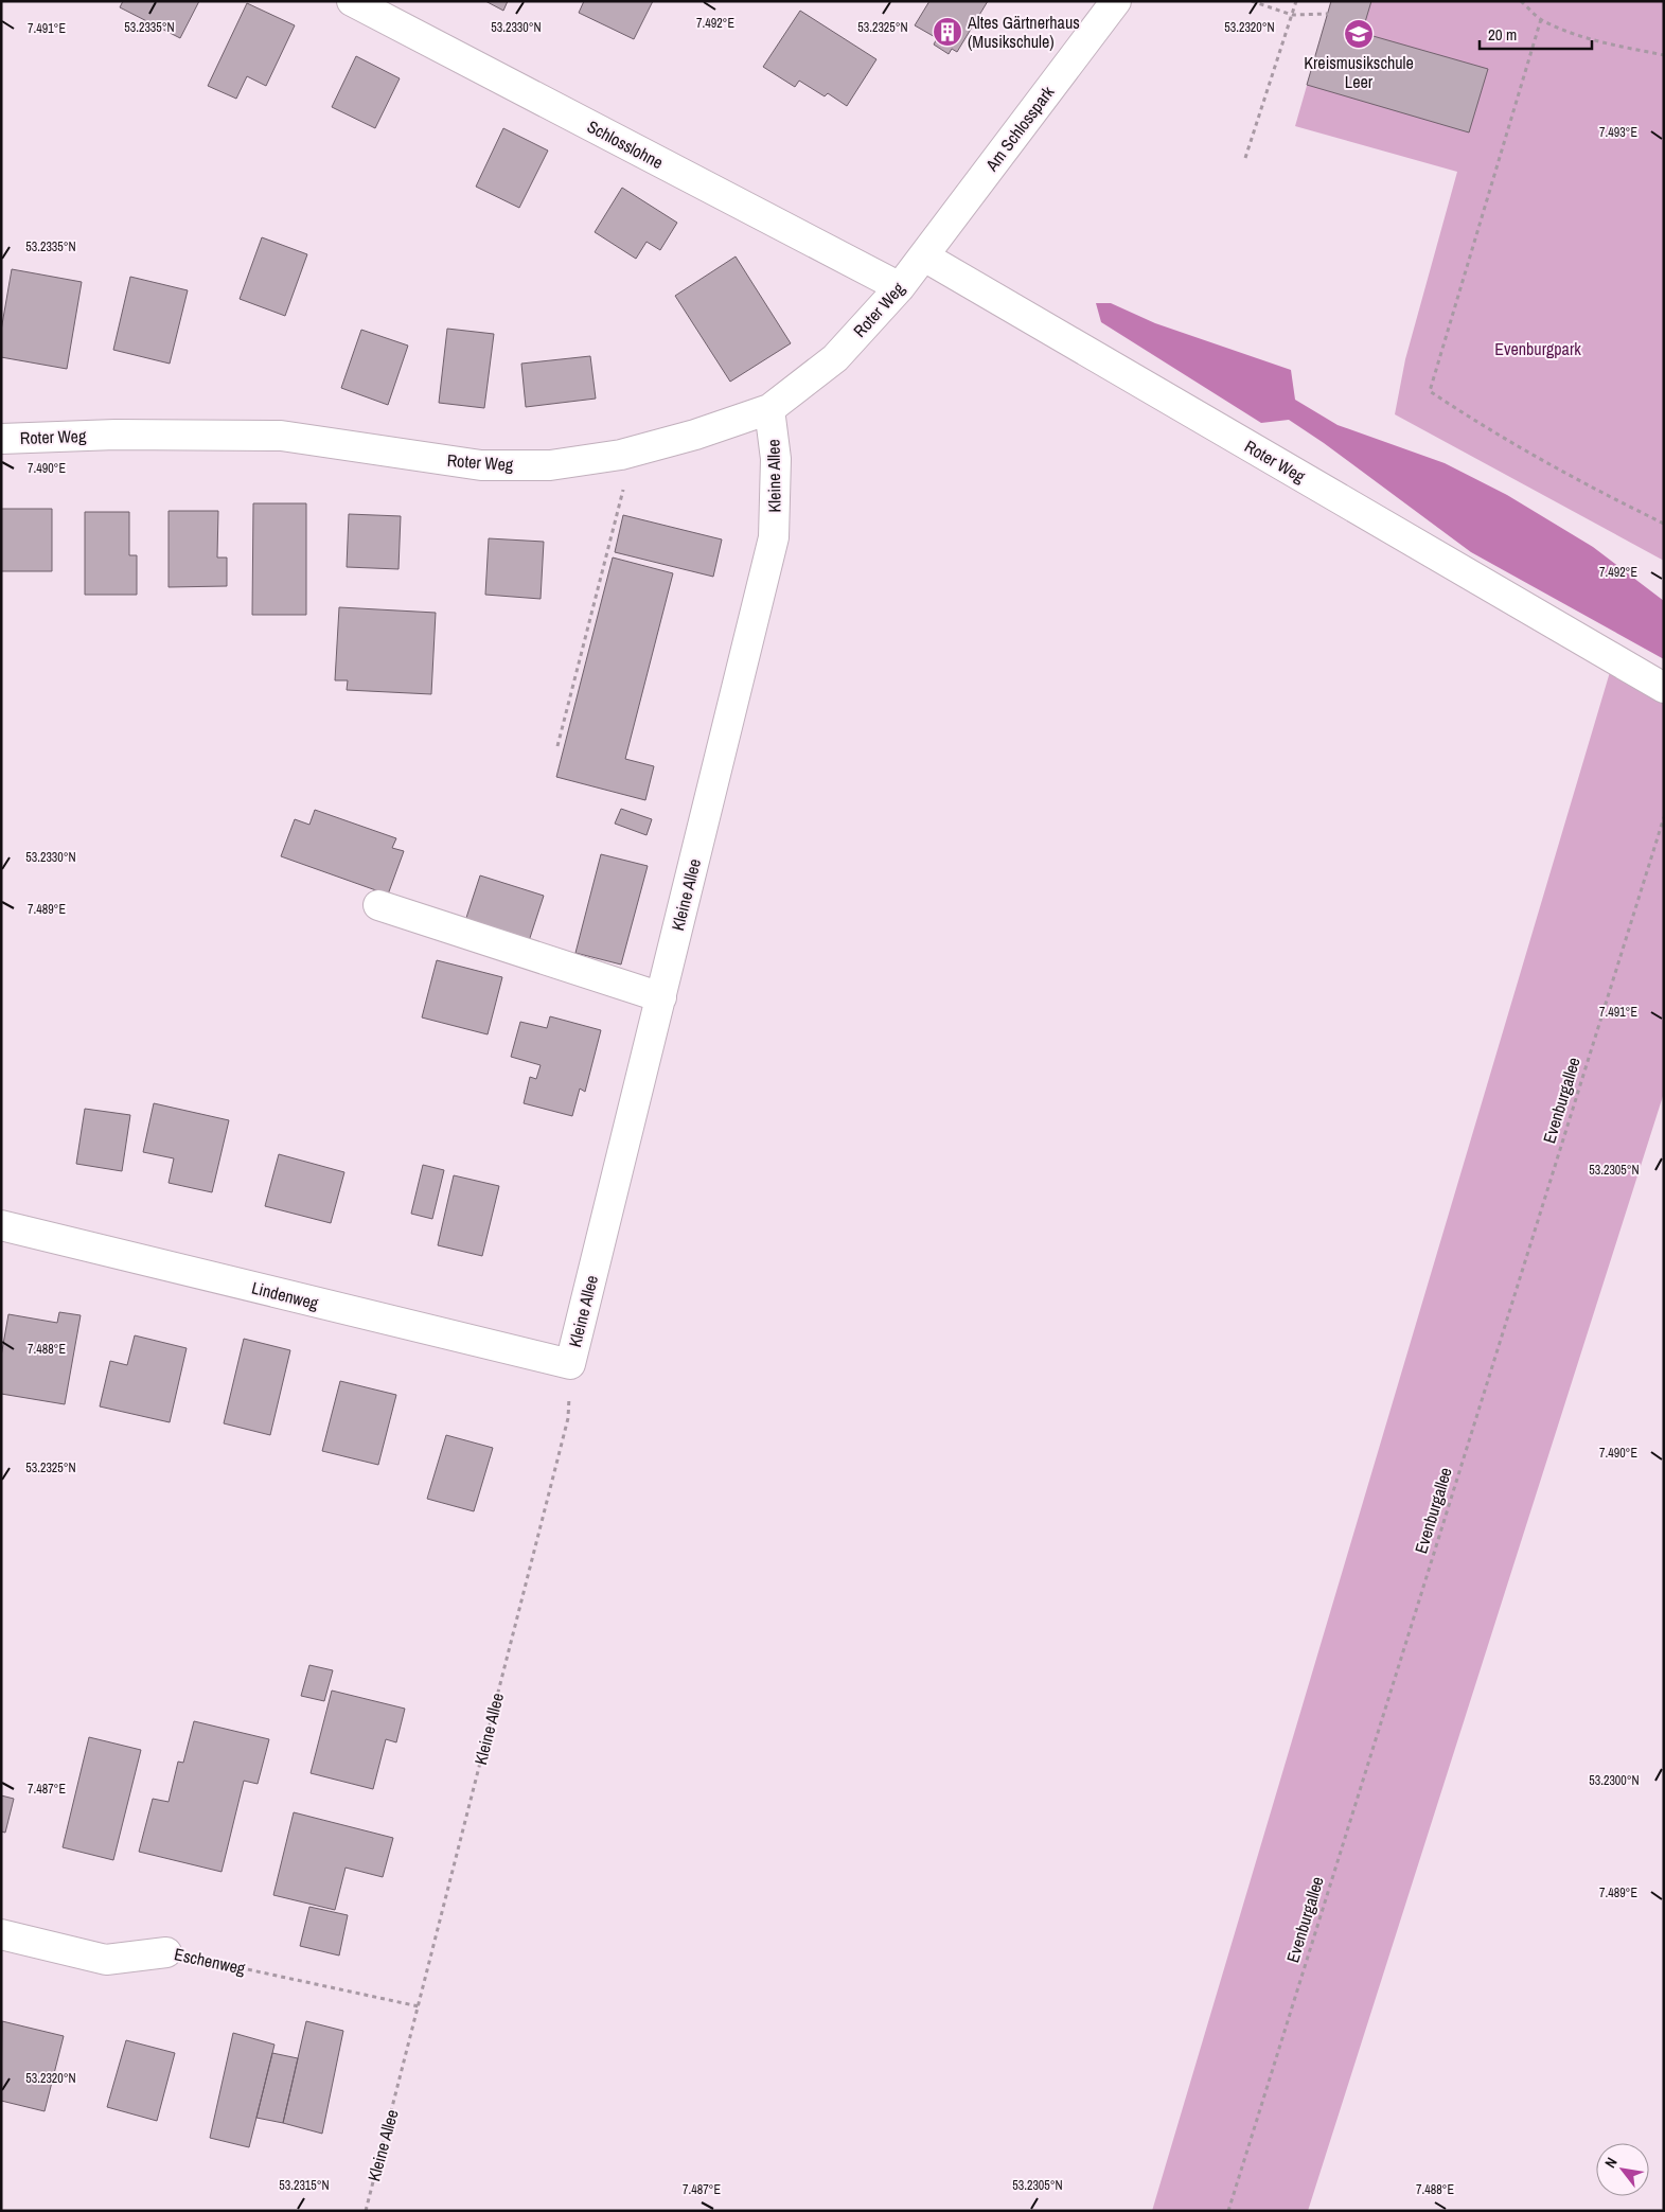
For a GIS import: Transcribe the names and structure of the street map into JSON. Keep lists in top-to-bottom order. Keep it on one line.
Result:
{"streets":{"street":["Am Schlosspark","Schlosslohne","Roter Weg","Kleine Allee","Lindenweg","Eschenweg"],"path":["Evenburgallee"]},"crossings":[["Am Schlosspark","Roter Weg"],["Schlosslohne","Roter Weg"],["Roter Weg","Kleine Allee"],["Kleine Allee","Lindenweg"],["Kleine Allee","Eschenweg"]],"parks":["Evenburgpark"],"places":{"building":["Altes Gärtnerhaus (Musikschule)"],"school or university":["Kreismusikschule Leer"]},"scale_bar":"20 m","north":"top left","coordinates":["7.492°E","53.2335°N","53.2330°N","53.2325°N","53.2320°N","7.491°E","7.493°E","7.490°E","7.489°E","53.2305°N","7.488°E","53.2300°N","7.487°E","53.2315°N"]}
